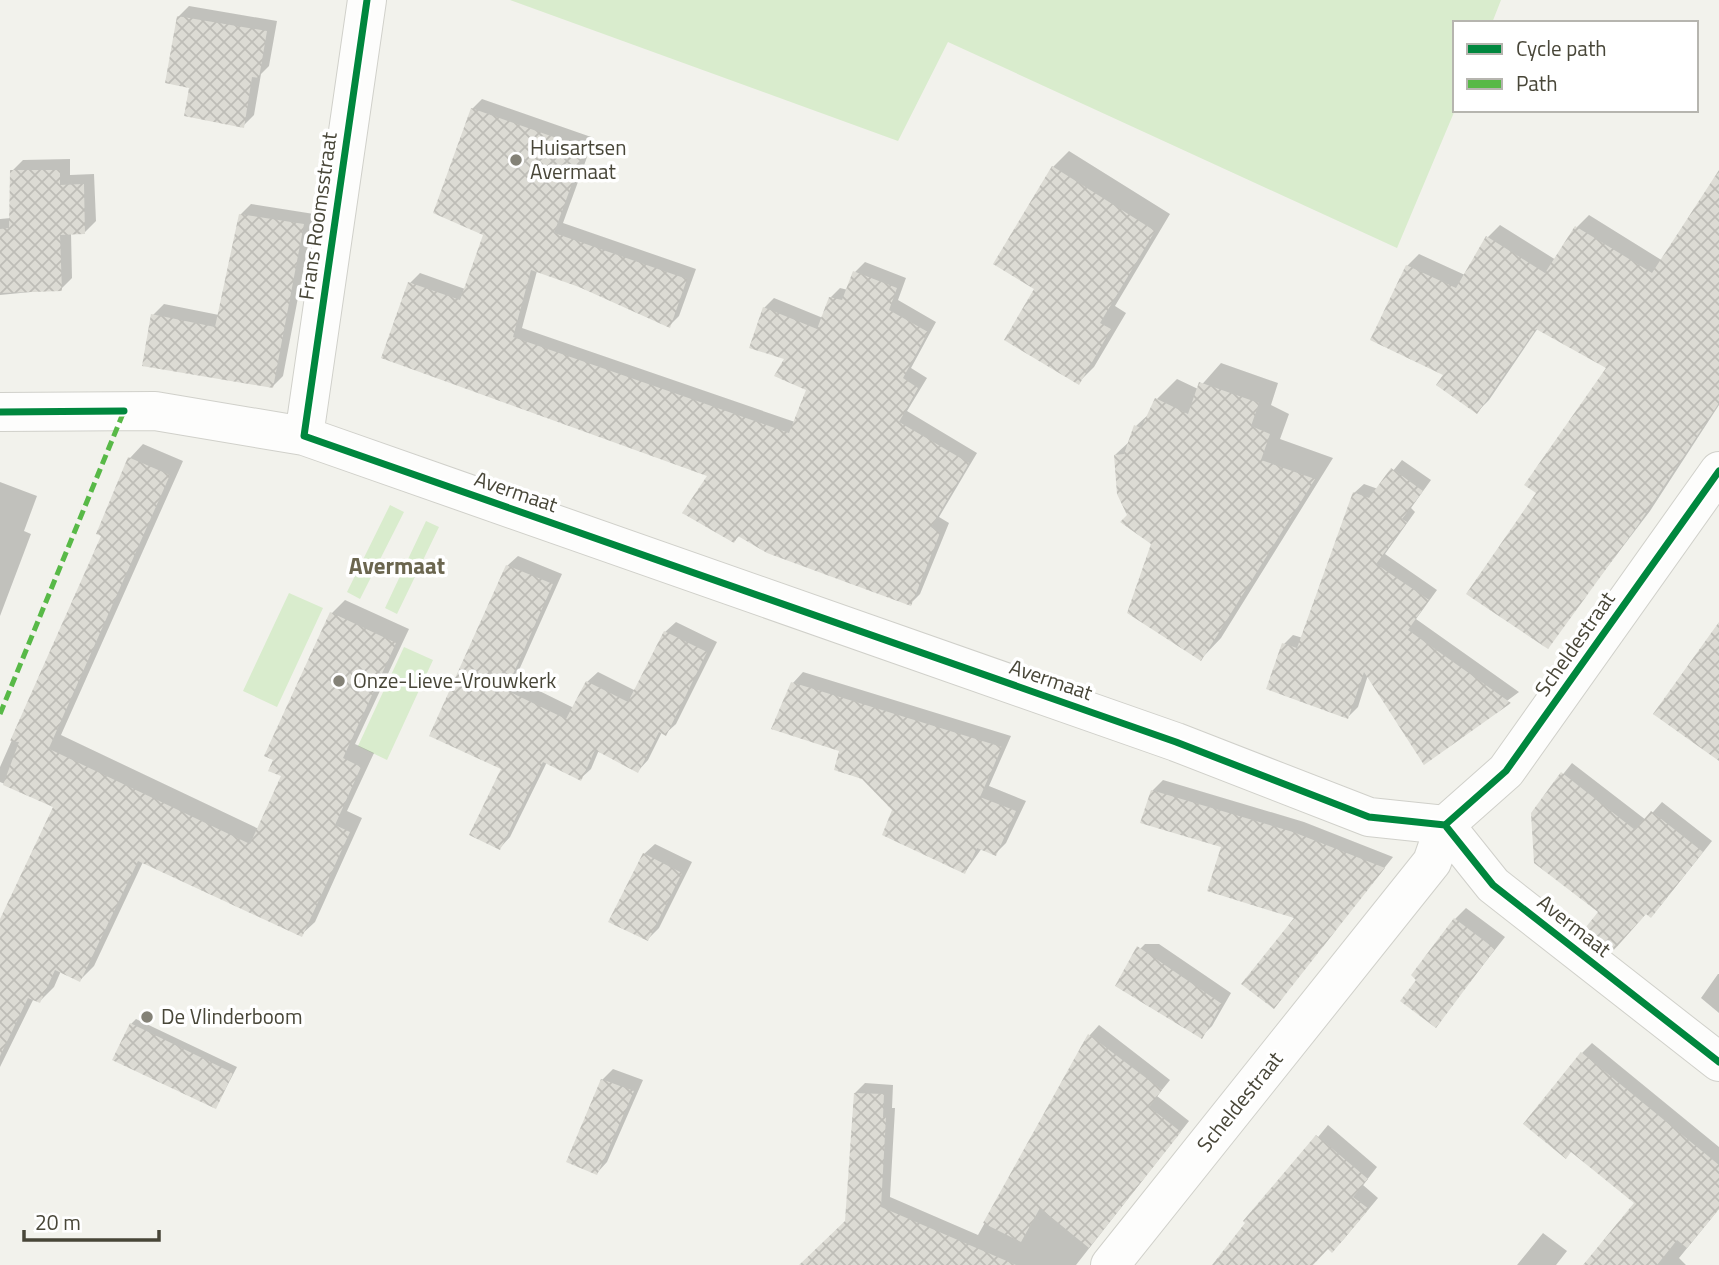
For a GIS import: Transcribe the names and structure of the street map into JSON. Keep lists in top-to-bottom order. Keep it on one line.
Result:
{"streets":{"street":["Frans Roomsstraat","Avermaat","Scheldestraat"]},"crossings":[["Frans Roomsstraat","Avermaat"],["Avermaat","Scheldestraat"]],"districts":["Avermaat"],"places":["Huisartsen Avermaat","Onze-Lieve-Vrouwkerk","De Vlinderboom"],"legend":["Cycle path","Path"],"scale_bar":"20 m"}
